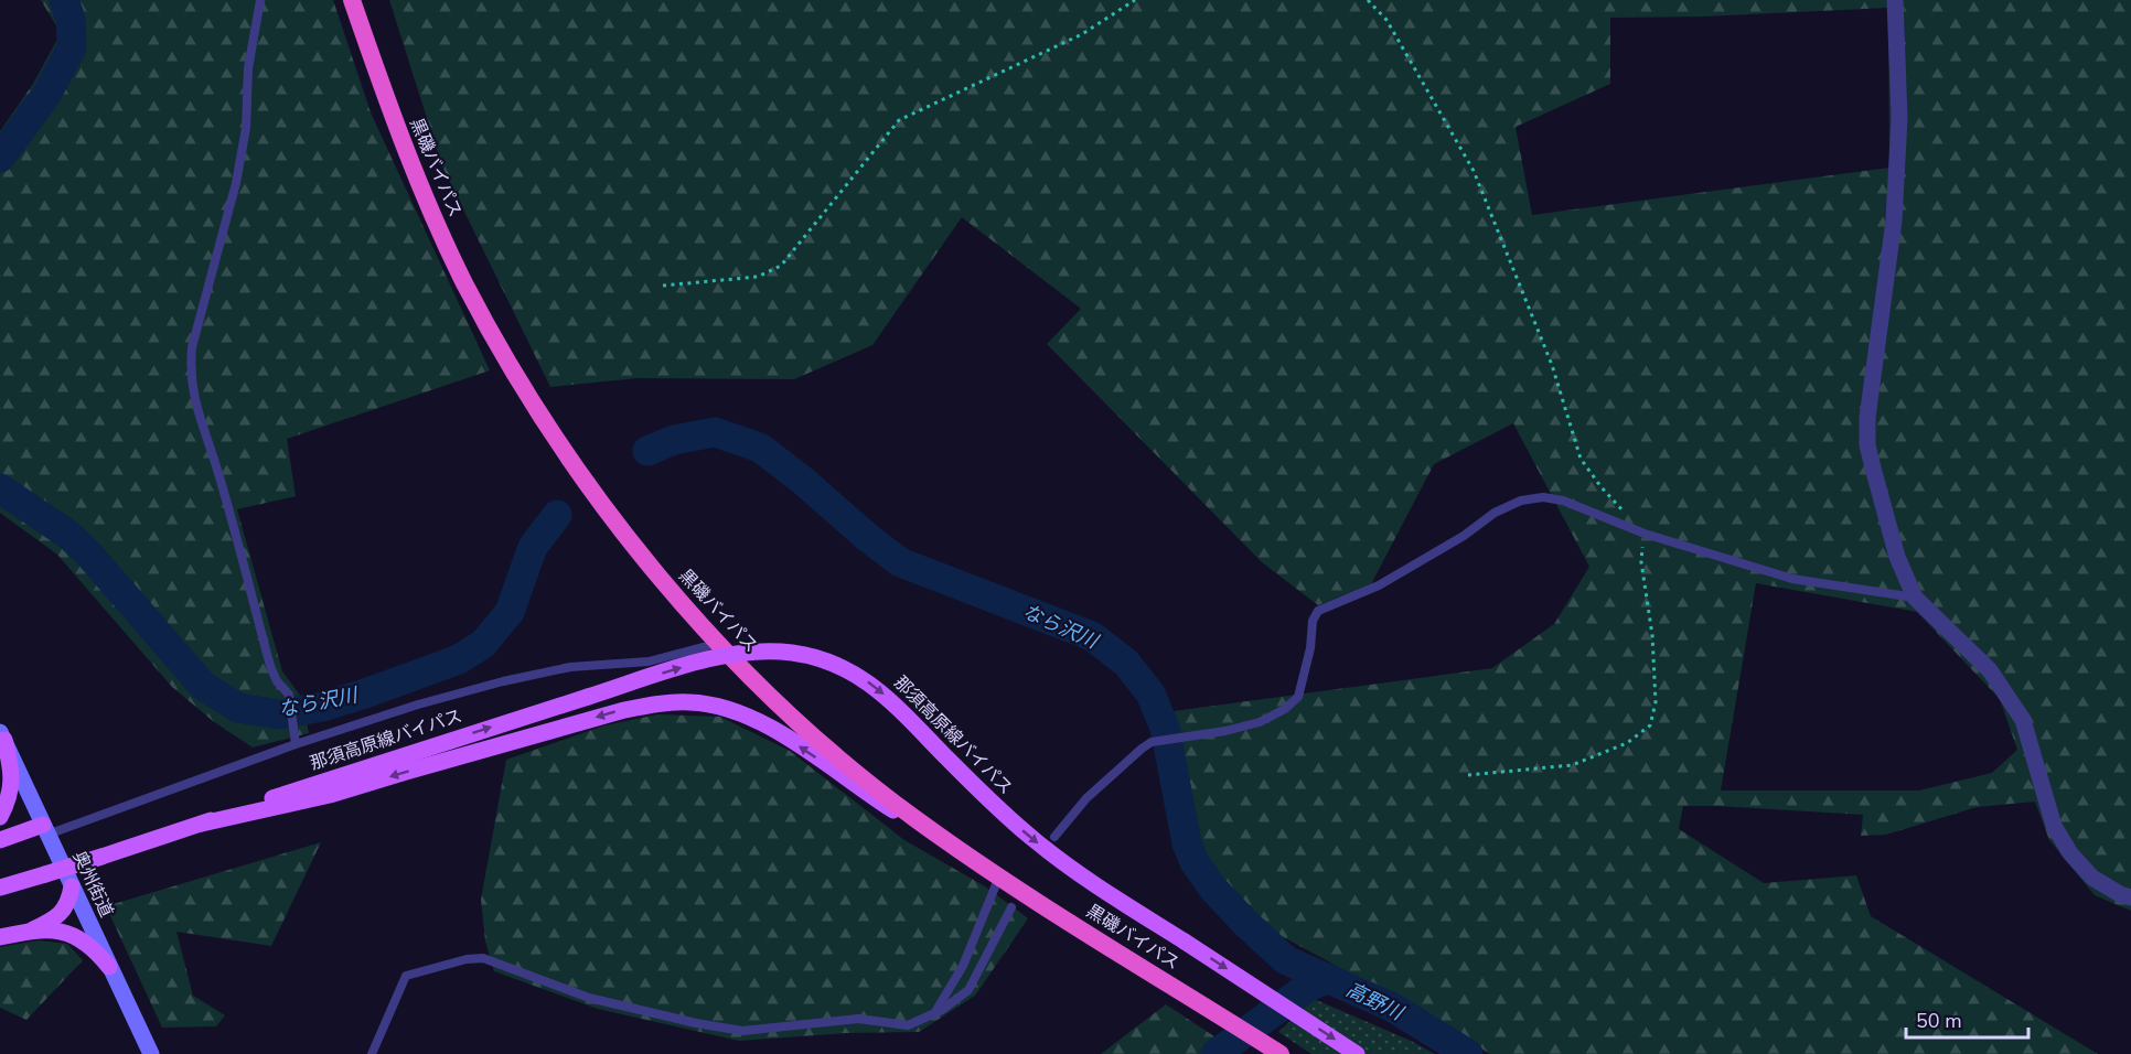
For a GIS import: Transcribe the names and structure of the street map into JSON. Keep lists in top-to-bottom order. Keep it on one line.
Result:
{"streets":{"highway":["黒磯バイパス"],"main road":["那須高原線バイパス","奥州街道"]},"crossings":[["黒磯バイパス","那須高原線バイパス"]],"water":["なら沢川","高野川"],"scale_bar":"50 m"}
